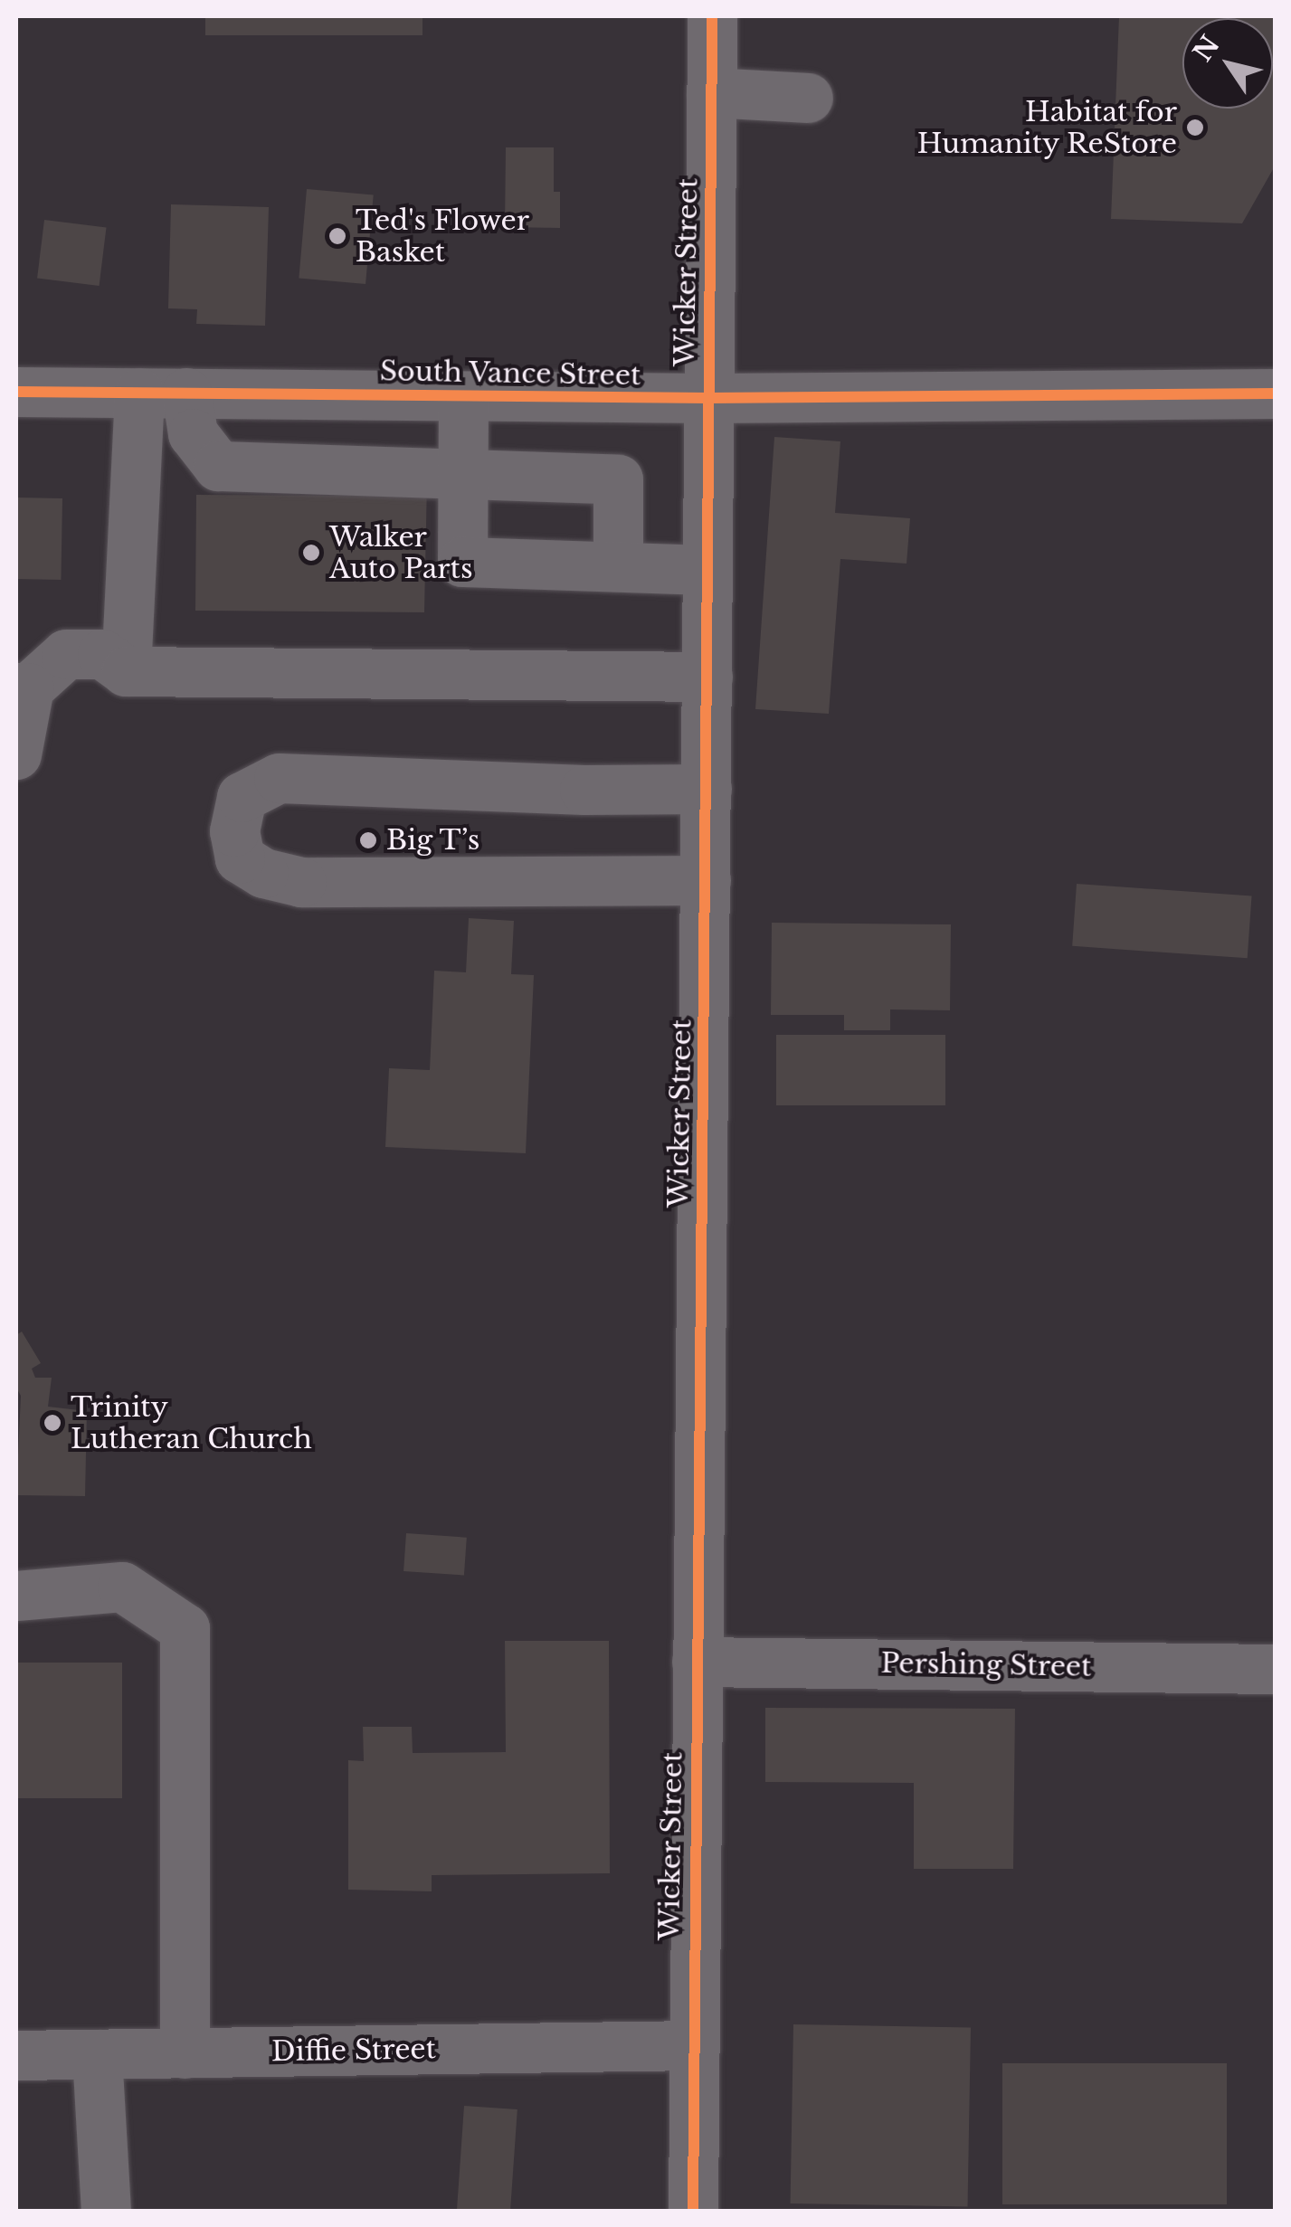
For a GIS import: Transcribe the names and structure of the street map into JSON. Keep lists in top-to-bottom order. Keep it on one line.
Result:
{"streets":{"street":["Wicker Street","South Vance Street","Pershing Street","Diffie Street"]},"crossings":[["Wicker Street","South Vance Street"],["Wicker Street","Pershing Street"],["Wicker Street","Diffie Street"]],"places":["Habitat for Humanity ReStore","Ted's Flower Basket","Walker Auto Parts","Big T’s","Trinity Lutheran Church"],"north":"top left"}
